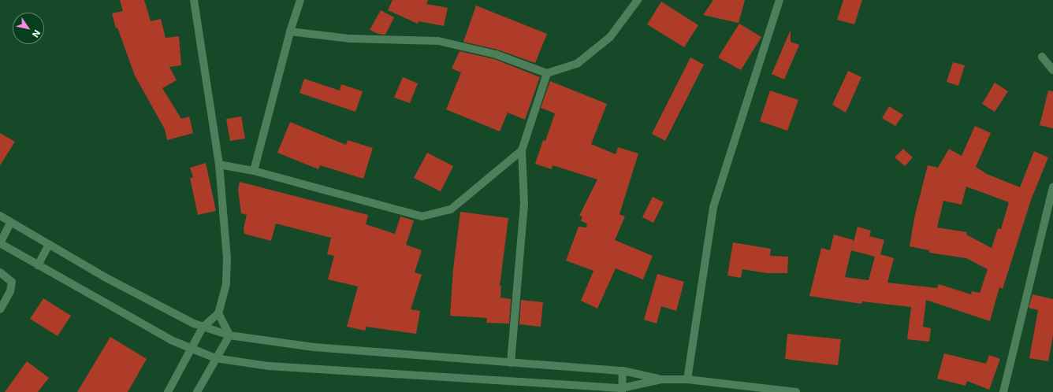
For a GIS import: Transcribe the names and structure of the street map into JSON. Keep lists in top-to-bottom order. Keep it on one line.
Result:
{"north":"bottom right"}
